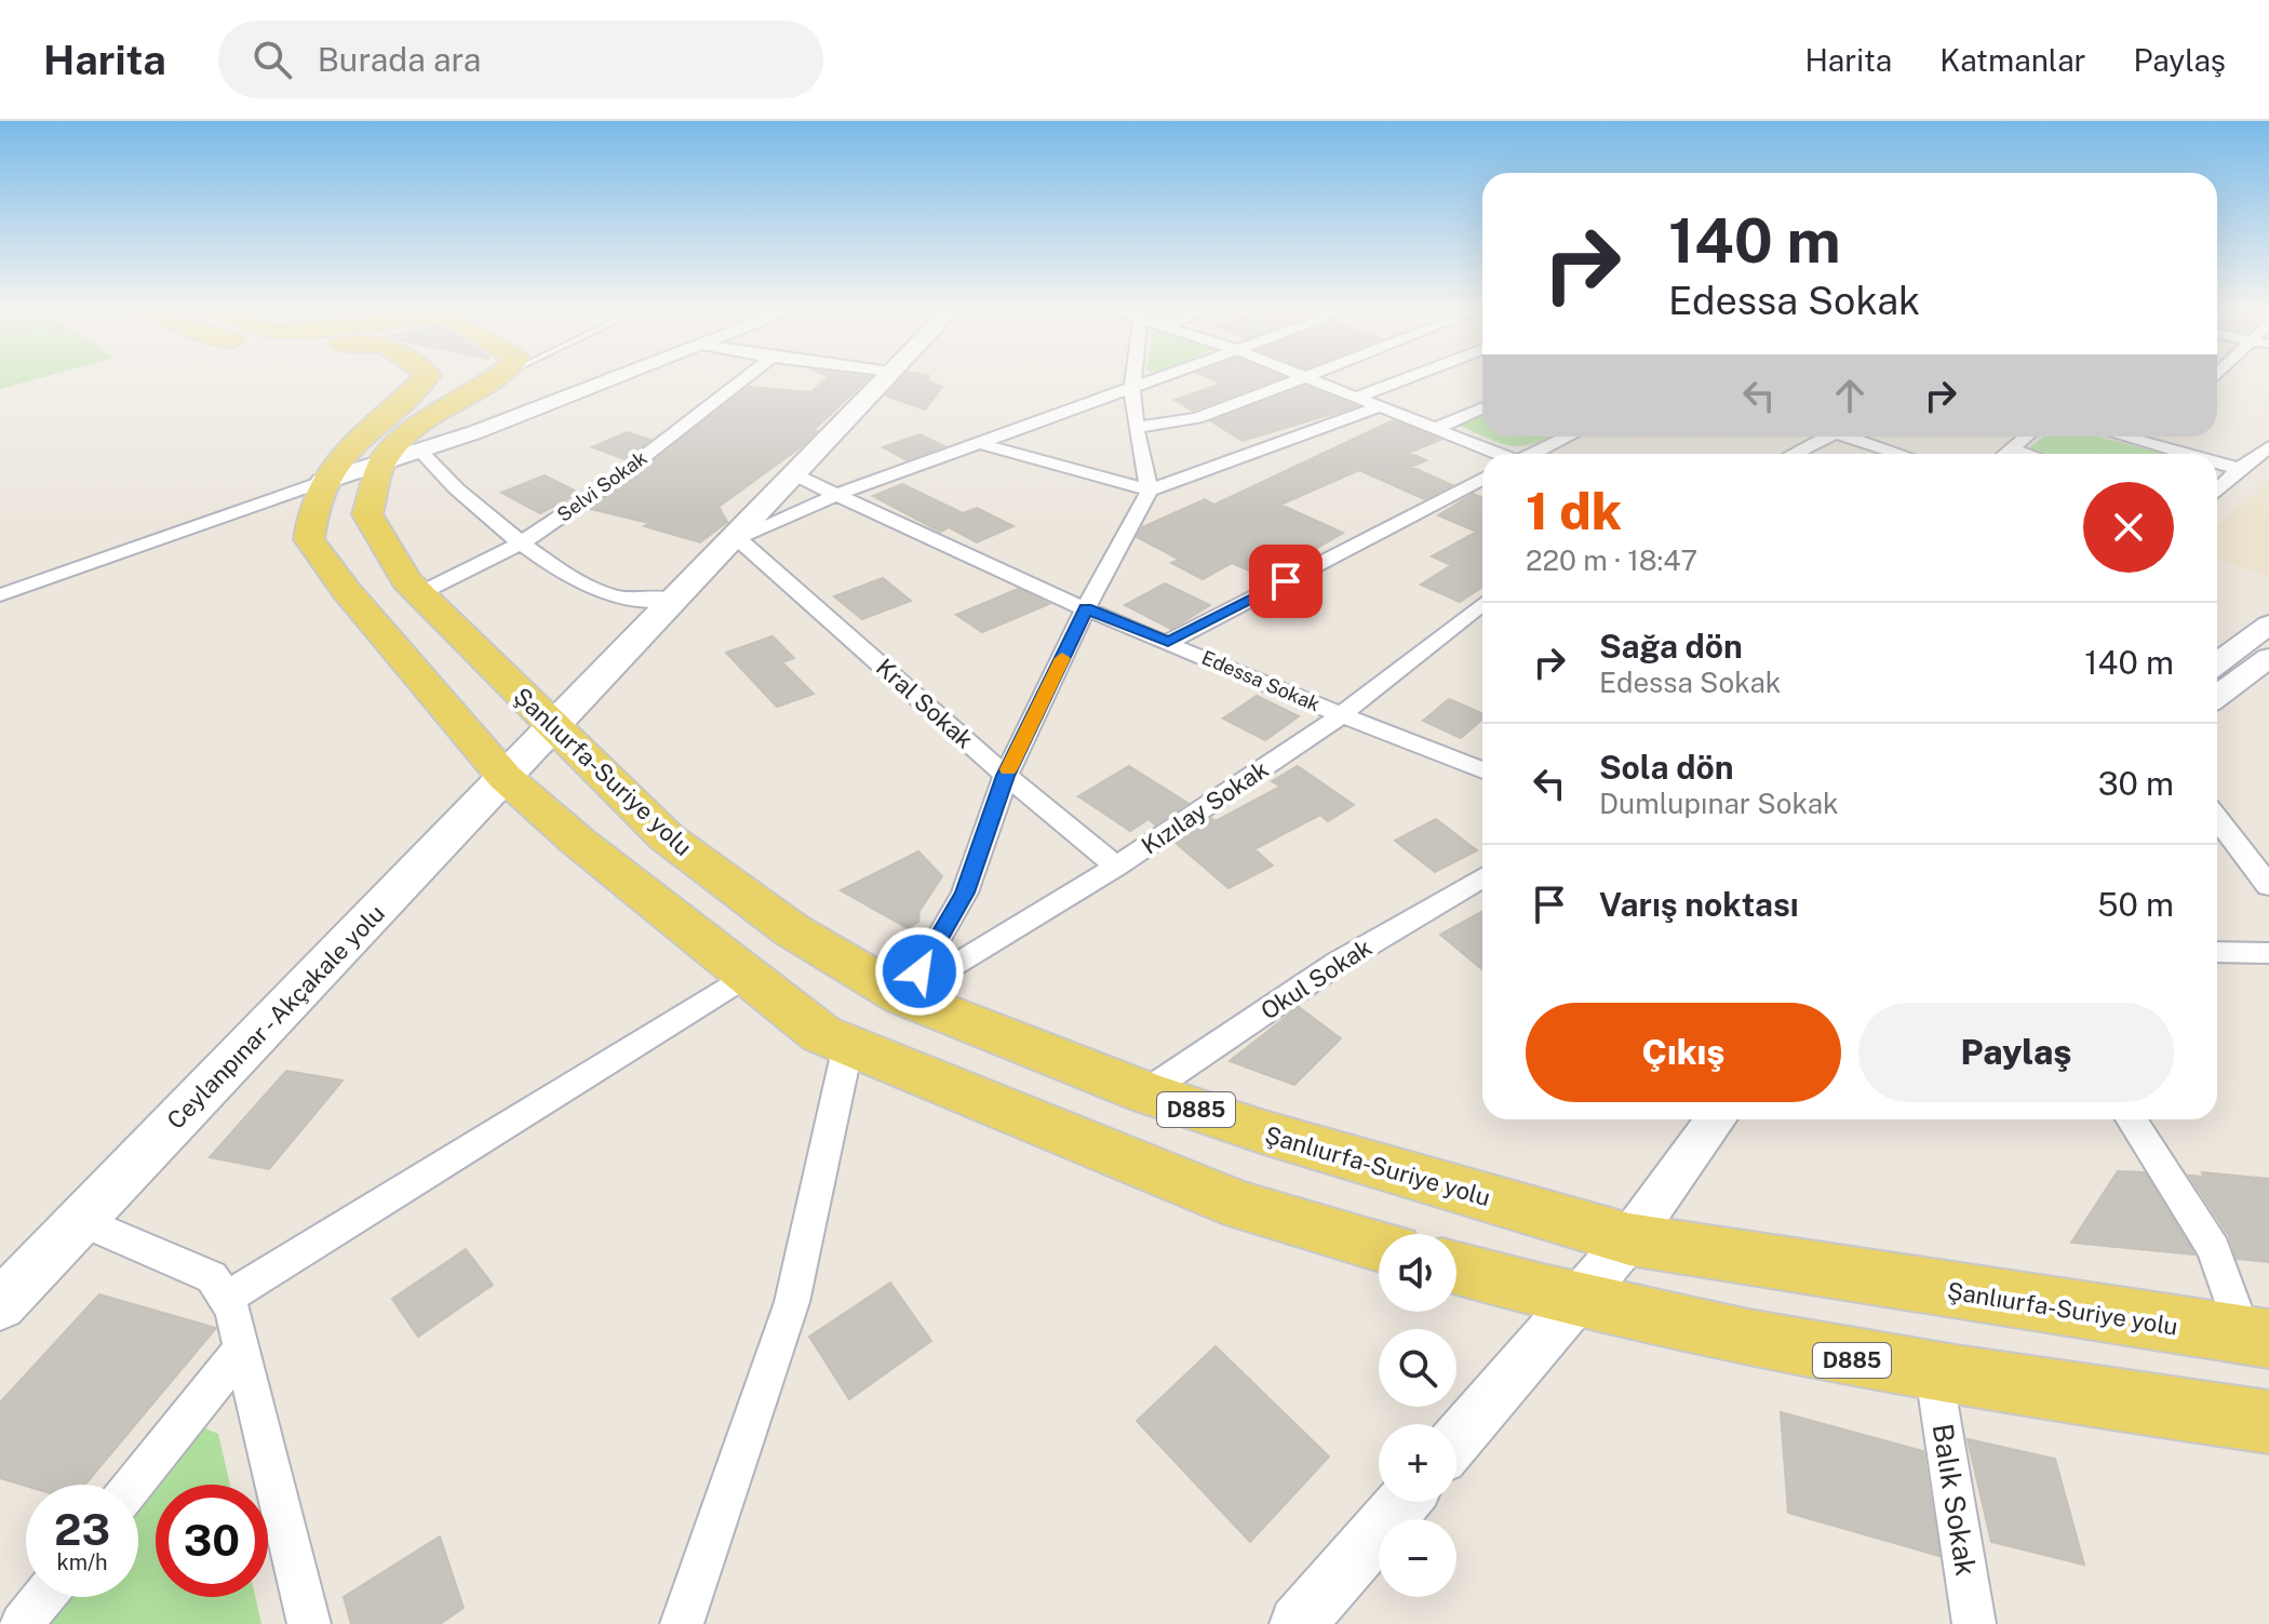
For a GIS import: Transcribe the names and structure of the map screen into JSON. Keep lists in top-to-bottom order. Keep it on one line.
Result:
{"streets":{"main road":["Şanlıurfa-Suriye yolu","Ceylanpınar - Akçakale yolu","D885"],"street":["Selvi Sokak","Edessa Sokak","Kral Sokak","Kızılay Sokak","Okul Sokak","Balık Sokak"]},"crossings":[["Selvi Sokak","Şanlıurfa-Suriye yolu"],["Edessa Sokak","Kızılay Sokak"],["Edessa Sokak","Ceylanpınar - Akçakale yolu"],["Kral Sokak","Kızılay Sokak"],["Kral Sokak","Ceylanpınar - Akçakale yolu"],["Şanlıurfa-Suriye yolu","Kızılay Sokak"],["Şanlıurfa-Suriye yolu","Okul Sokak"],["Şanlıurfa-Suriye yolu","Ceylanpınar - Akçakale yolu"],["D885","Balık Sokak"]],"page":{"header":"Harita","search":"Burada ara","nav":["Harita","Katmanlar","Paylaş"],"turn":["140 m","Edessa Sokak"],"heading":["1 dk","220 m · 18:47"],"list":[{"name":"Sağa dön","note":"Edessa Sokak","value":"140 m"},{"name":"Sola dön","note":"Dumlupınar Sokak","value":"30 m"},{"name":"Varış noktası","value":"50 m"}],"buttons":["Çıkış","Paylaş"],"map_buttons":["+","−"],"speed":"23 km/h","limit":"30"}}
